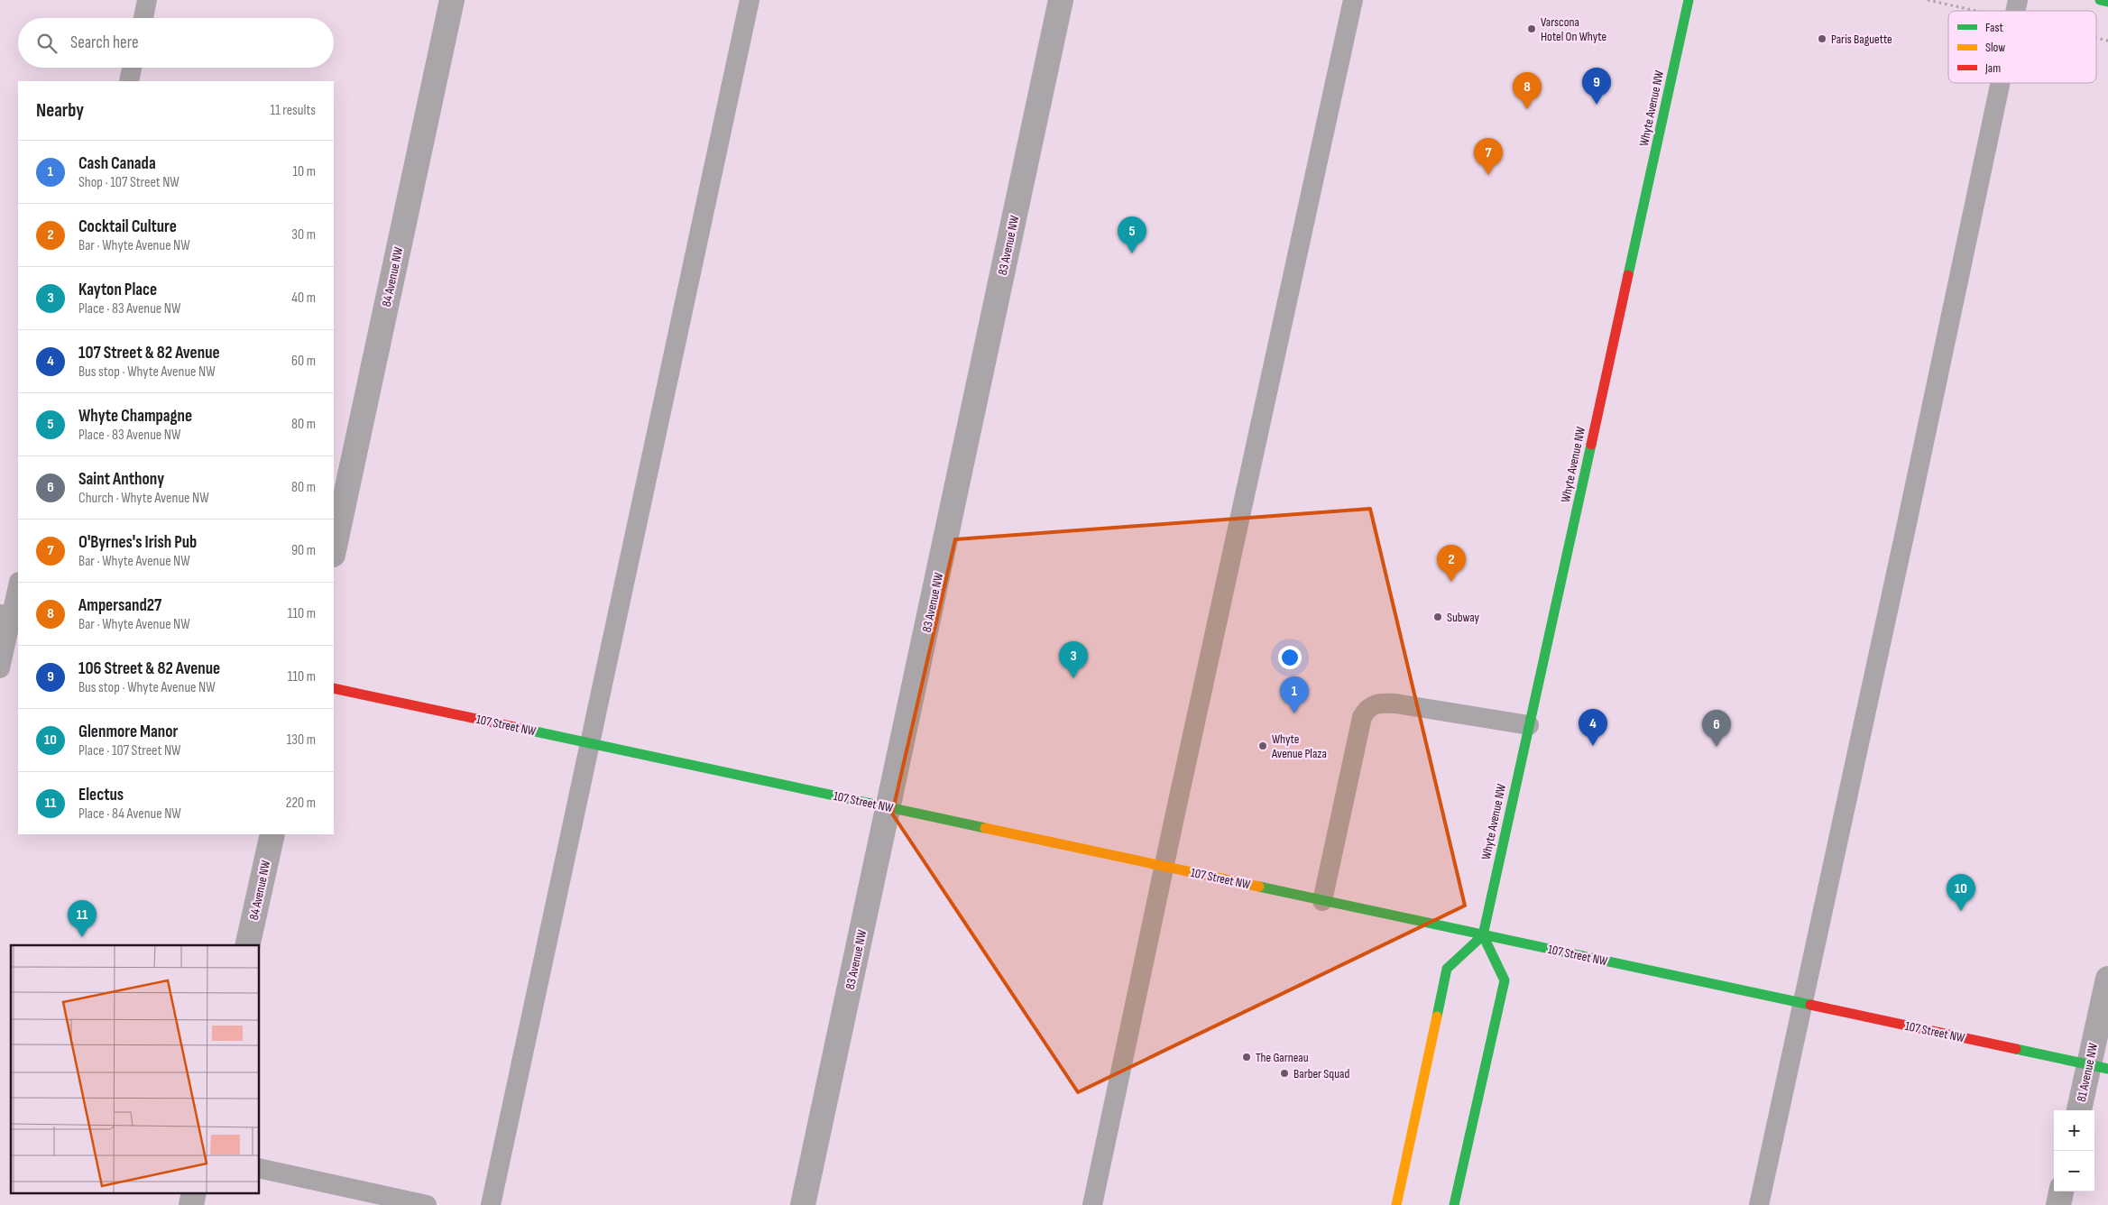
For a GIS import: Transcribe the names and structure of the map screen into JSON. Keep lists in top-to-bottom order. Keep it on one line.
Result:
{"streets":{"street":["Whyte Avenue NW","83 Avenue NW","84 Avenue NW","107 Street NW","81 Avenue NW"]},"crossings":[["Whyte Avenue NW","107 Street NW"],["83 Avenue NW","107 Street NW"],["107 Street NW","81 Avenue NW"]],"places":["Varscona Hotel On Whyte","Paris Baguette","Subway","Whyte Avenue Plaza","The Garneau","Barber Squad"],"legend":["Fast","Slow","Jam"],"page":{"search":"Search here","pins":["9","8","7","5","2","3","1","4","6","10","11"],"heading":["Nearby","11 results"],"list":[{"mark":"1","name":"Cash Canada","note":"Shop · 107 Street NW","value":"10 m"},{"mark":"2","name":"Cocktail Culture","note":"Bar · Whyte Avenue NW","value":"30 m"},{"mark":"3","name":"Kayton Place","note":"Place · 83 Avenue NW","value":"40 m"},{"mark":"4","name":"107 Street & 82 Avenue","note":"Bus stop · Whyte Avenue NW","value":"60 m"},{"mark":"5","name":"Whyte Champagne","note":"Place · 83 Avenue NW","value":"80 m"},{"mark":"6","name":"Saint Anthony","note":"Church · Whyte Avenue NW","value":"80 m"},{"mark":"7","name":"O'Byrnes's Irish Pub","note":"Bar · Whyte Avenue NW","value":"90 m"},{"mark":"8","name":"Ampersand27","note":"Bar · Whyte Avenue NW","value":"110 m"},{"mark":"9","name":"106 Street & 82 Avenue","note":"Bus stop · Whyte Avenue NW","value":"110 m"},{"mark":"10","name":"Glenmore Manor","note":"Place · 107 Street NW","value":"130 m"},{"mark":"11","name":"Electus","note":"Place · 84 Avenue NW","value":"220 m"}],"map_buttons":["+","−"]}}
